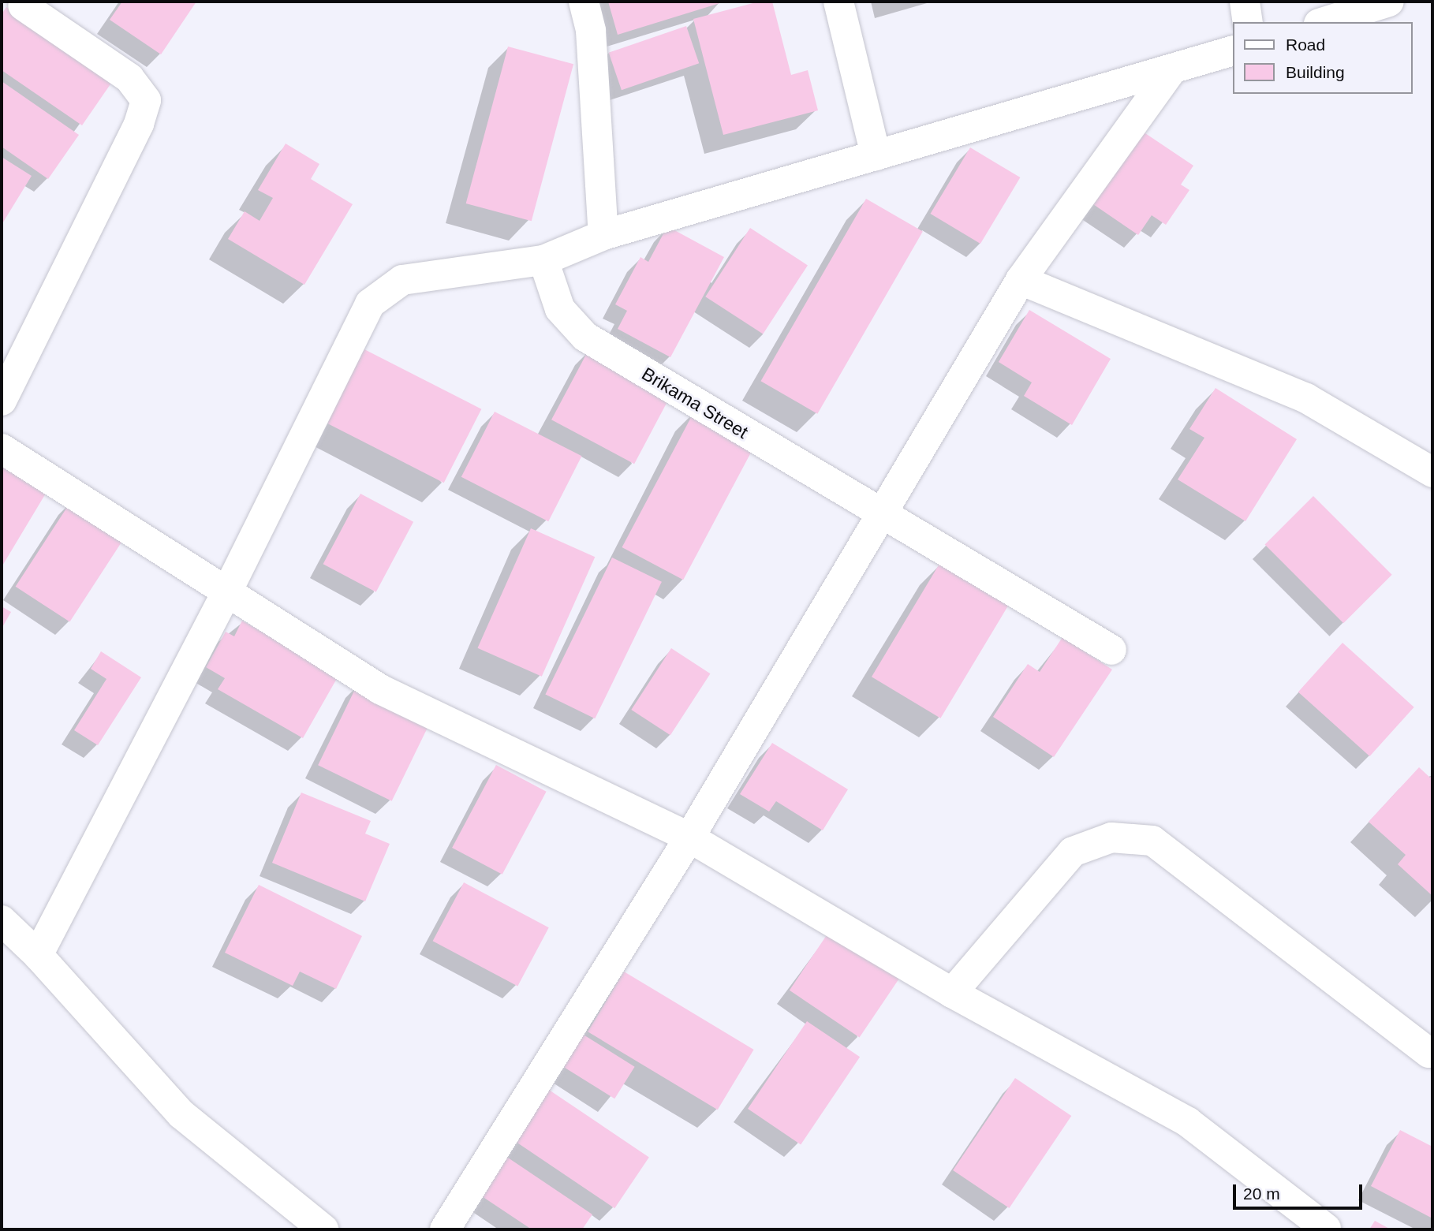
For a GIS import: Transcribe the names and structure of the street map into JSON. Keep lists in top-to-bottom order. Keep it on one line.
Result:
{"streets":{"street":["Brikama Street"]},"legend":["Road","Building"],"scale_bar":"20 m"}
